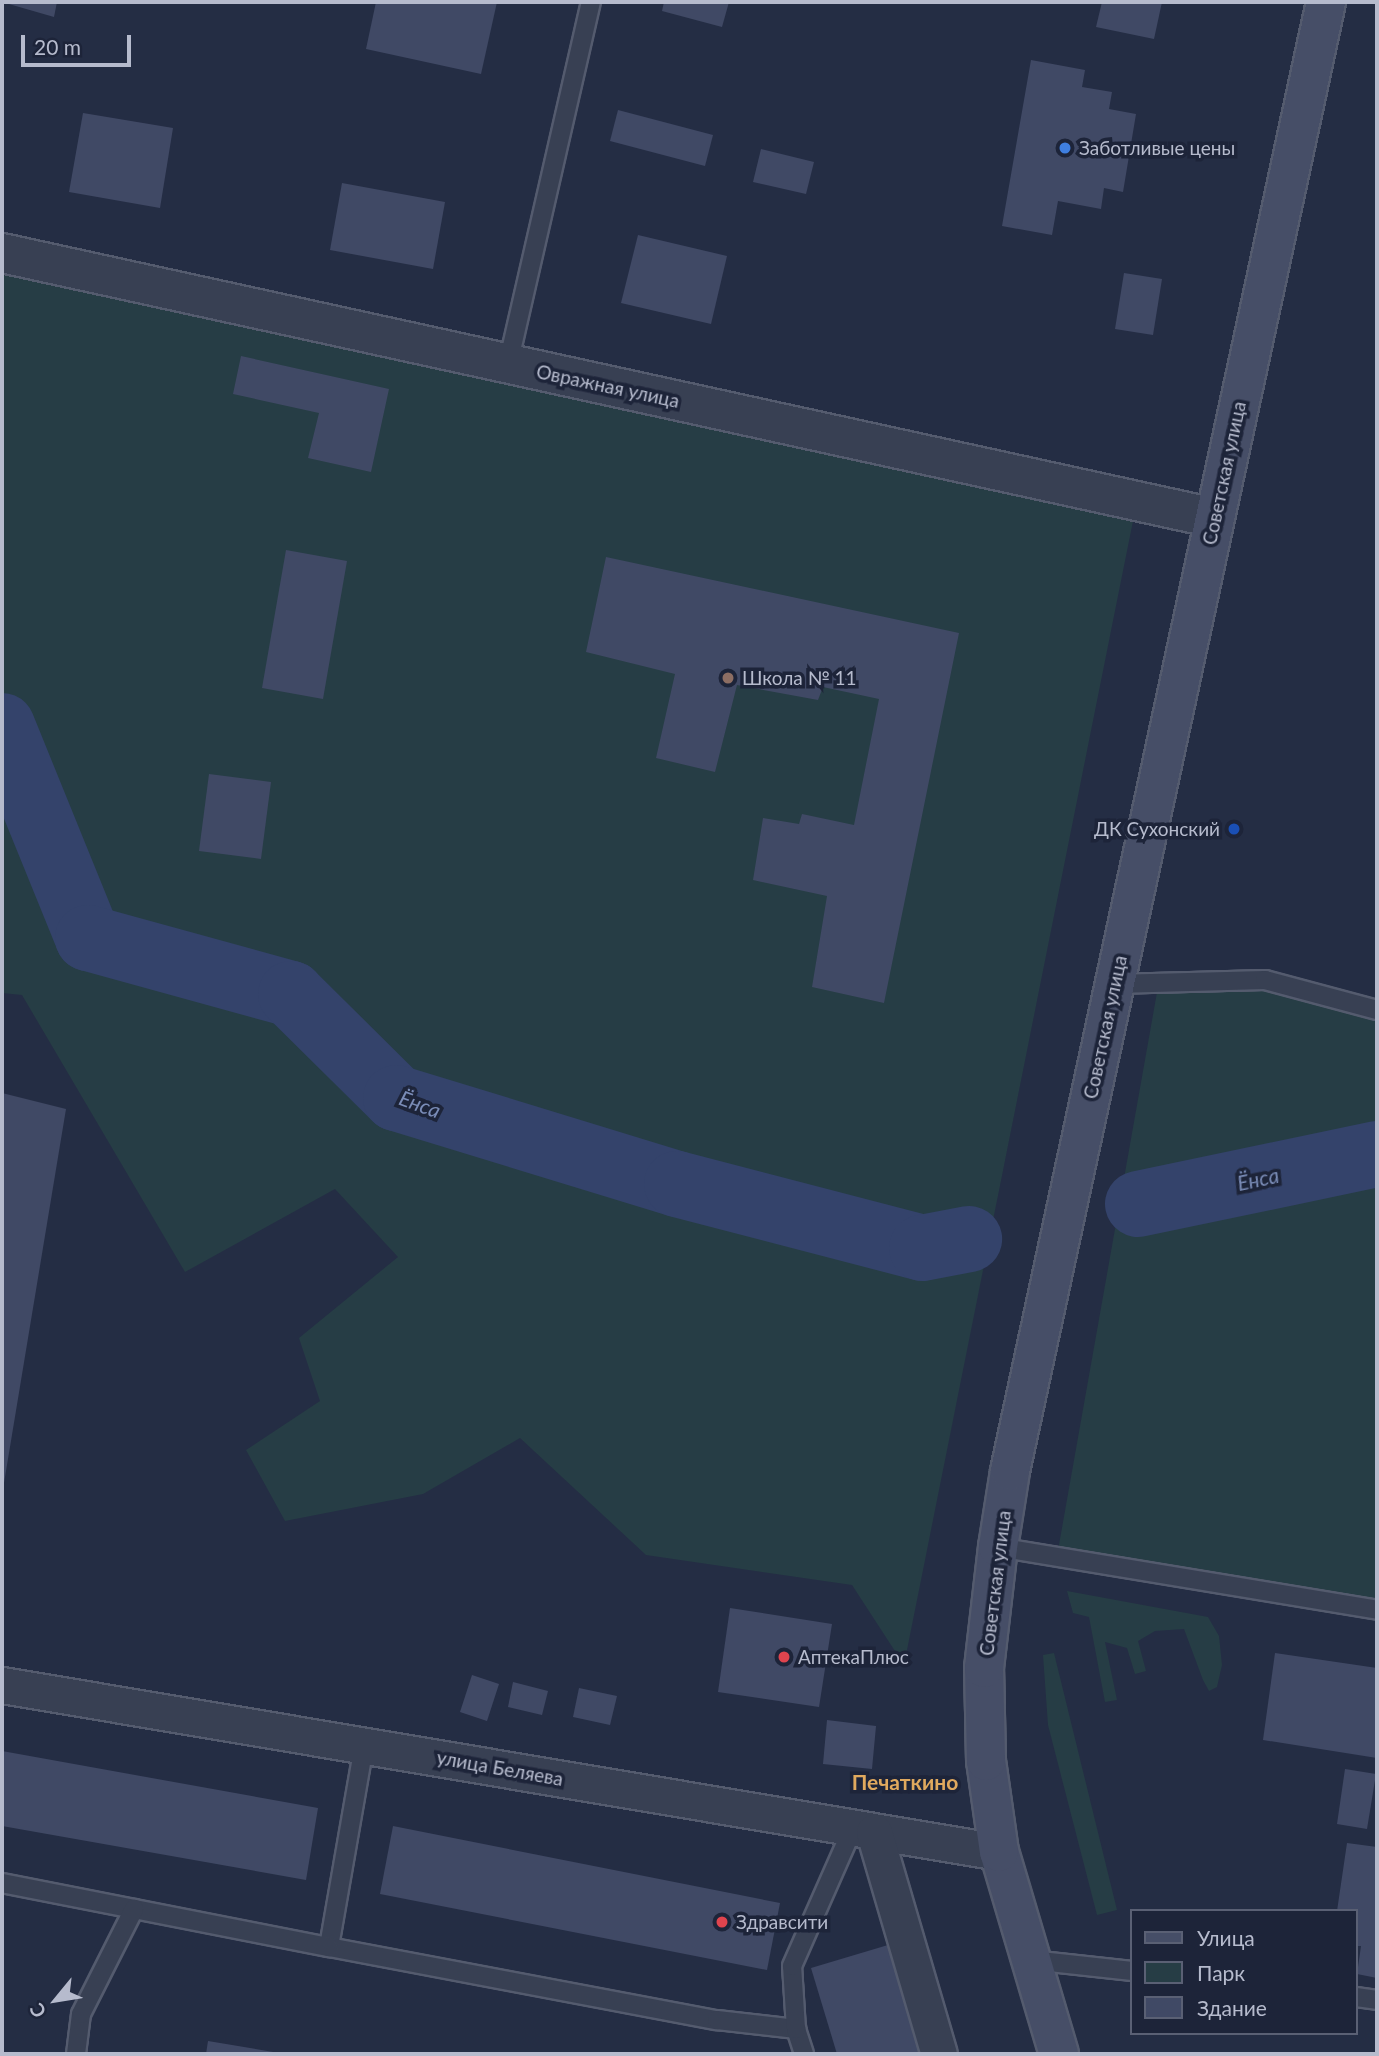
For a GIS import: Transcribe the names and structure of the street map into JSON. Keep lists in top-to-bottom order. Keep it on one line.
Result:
{"streets":{"main road":["Советская улица"],"street":["Овражная улица","улица Беляева"]},"crossings":[["Овражная улица","Советская улица"],["Советская улица","улица Беляева"]],"districts":["Печаткино"],"water":["Ёнса"],"places":["Заботливые цены","Школа № 11","ДК Сухонский","АптекаПлюс","Здравсити"],"legend":["Улица","Парк","Здание"],"scale_bar":"20 m","north":"bottom left"}
